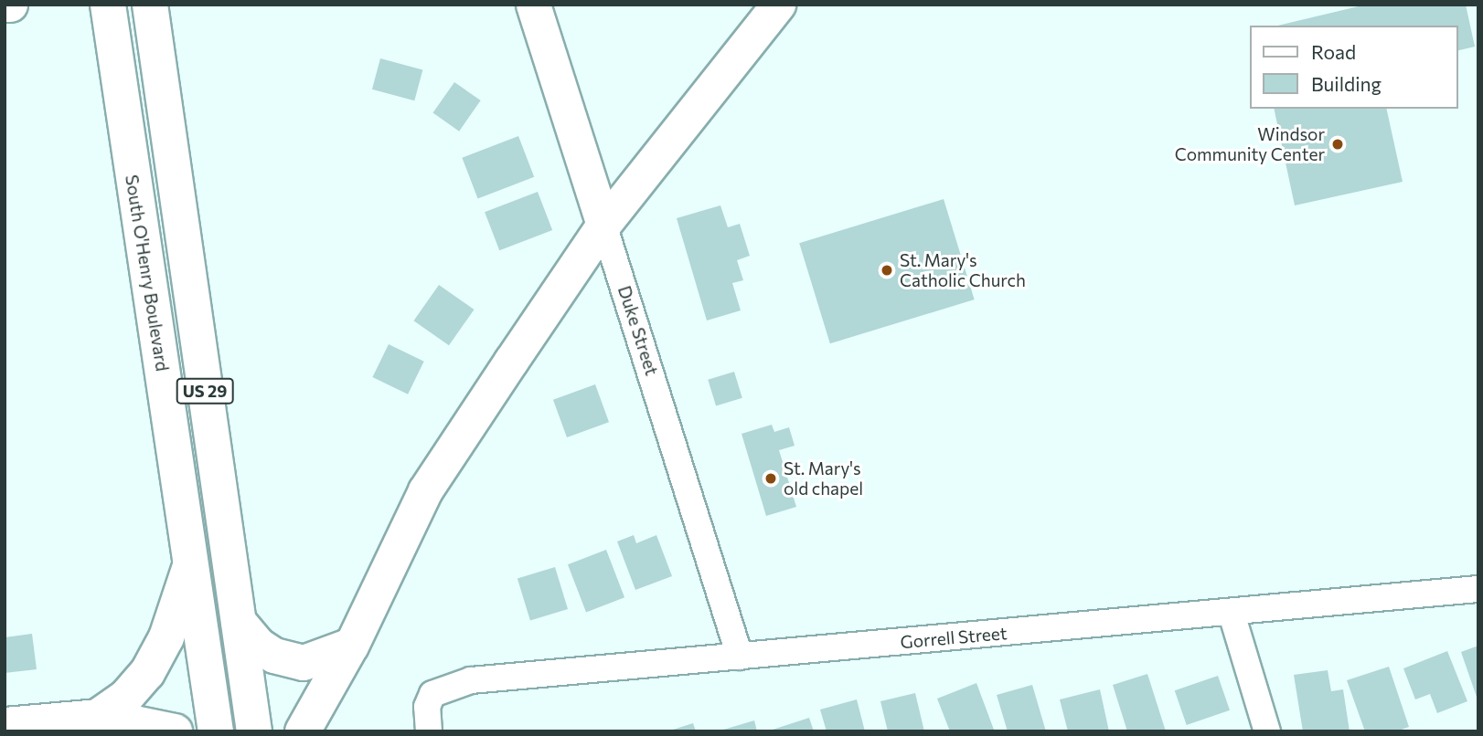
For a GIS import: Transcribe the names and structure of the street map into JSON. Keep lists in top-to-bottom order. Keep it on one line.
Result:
{"streets":{"highway":["South O'Henry Boulevard","US 29"],"main road":["Duke Street"],"street":["Gorrell Street"]},"crossings":[["Duke Street","Gorrell Street"]],"places":["Windsor Community Center","St. Mary's Catholic Church","St. Mary's old chapel"],"legend":["Road","Building"]}
